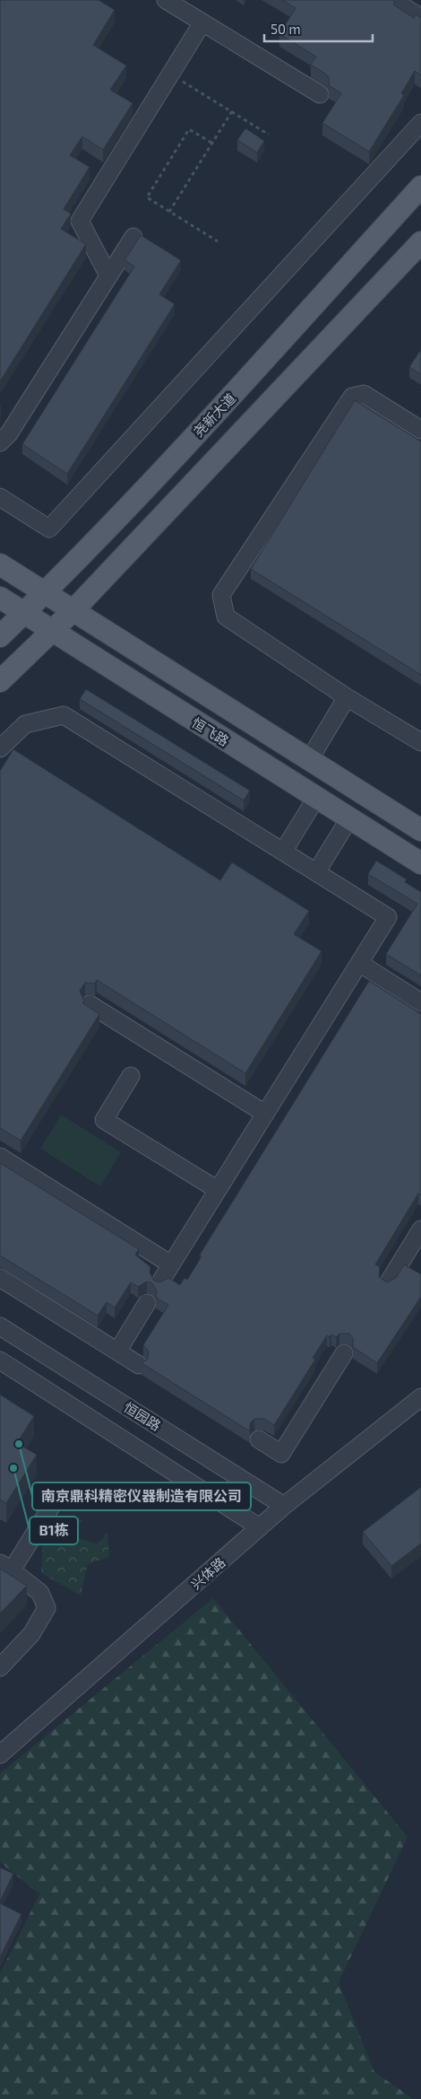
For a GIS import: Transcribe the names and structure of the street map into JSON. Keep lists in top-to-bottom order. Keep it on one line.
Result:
{"streets":{"main road":["尧新大道","恒飞路"],"street":["恒园路","兴体路"]},"crossings":[["尧新大道","恒飞路"],["恒园路","兴体路"]],"places":["南京鼎科精密仪器制造有限公司","B1栋"],"scale_bar":"50 m"}
